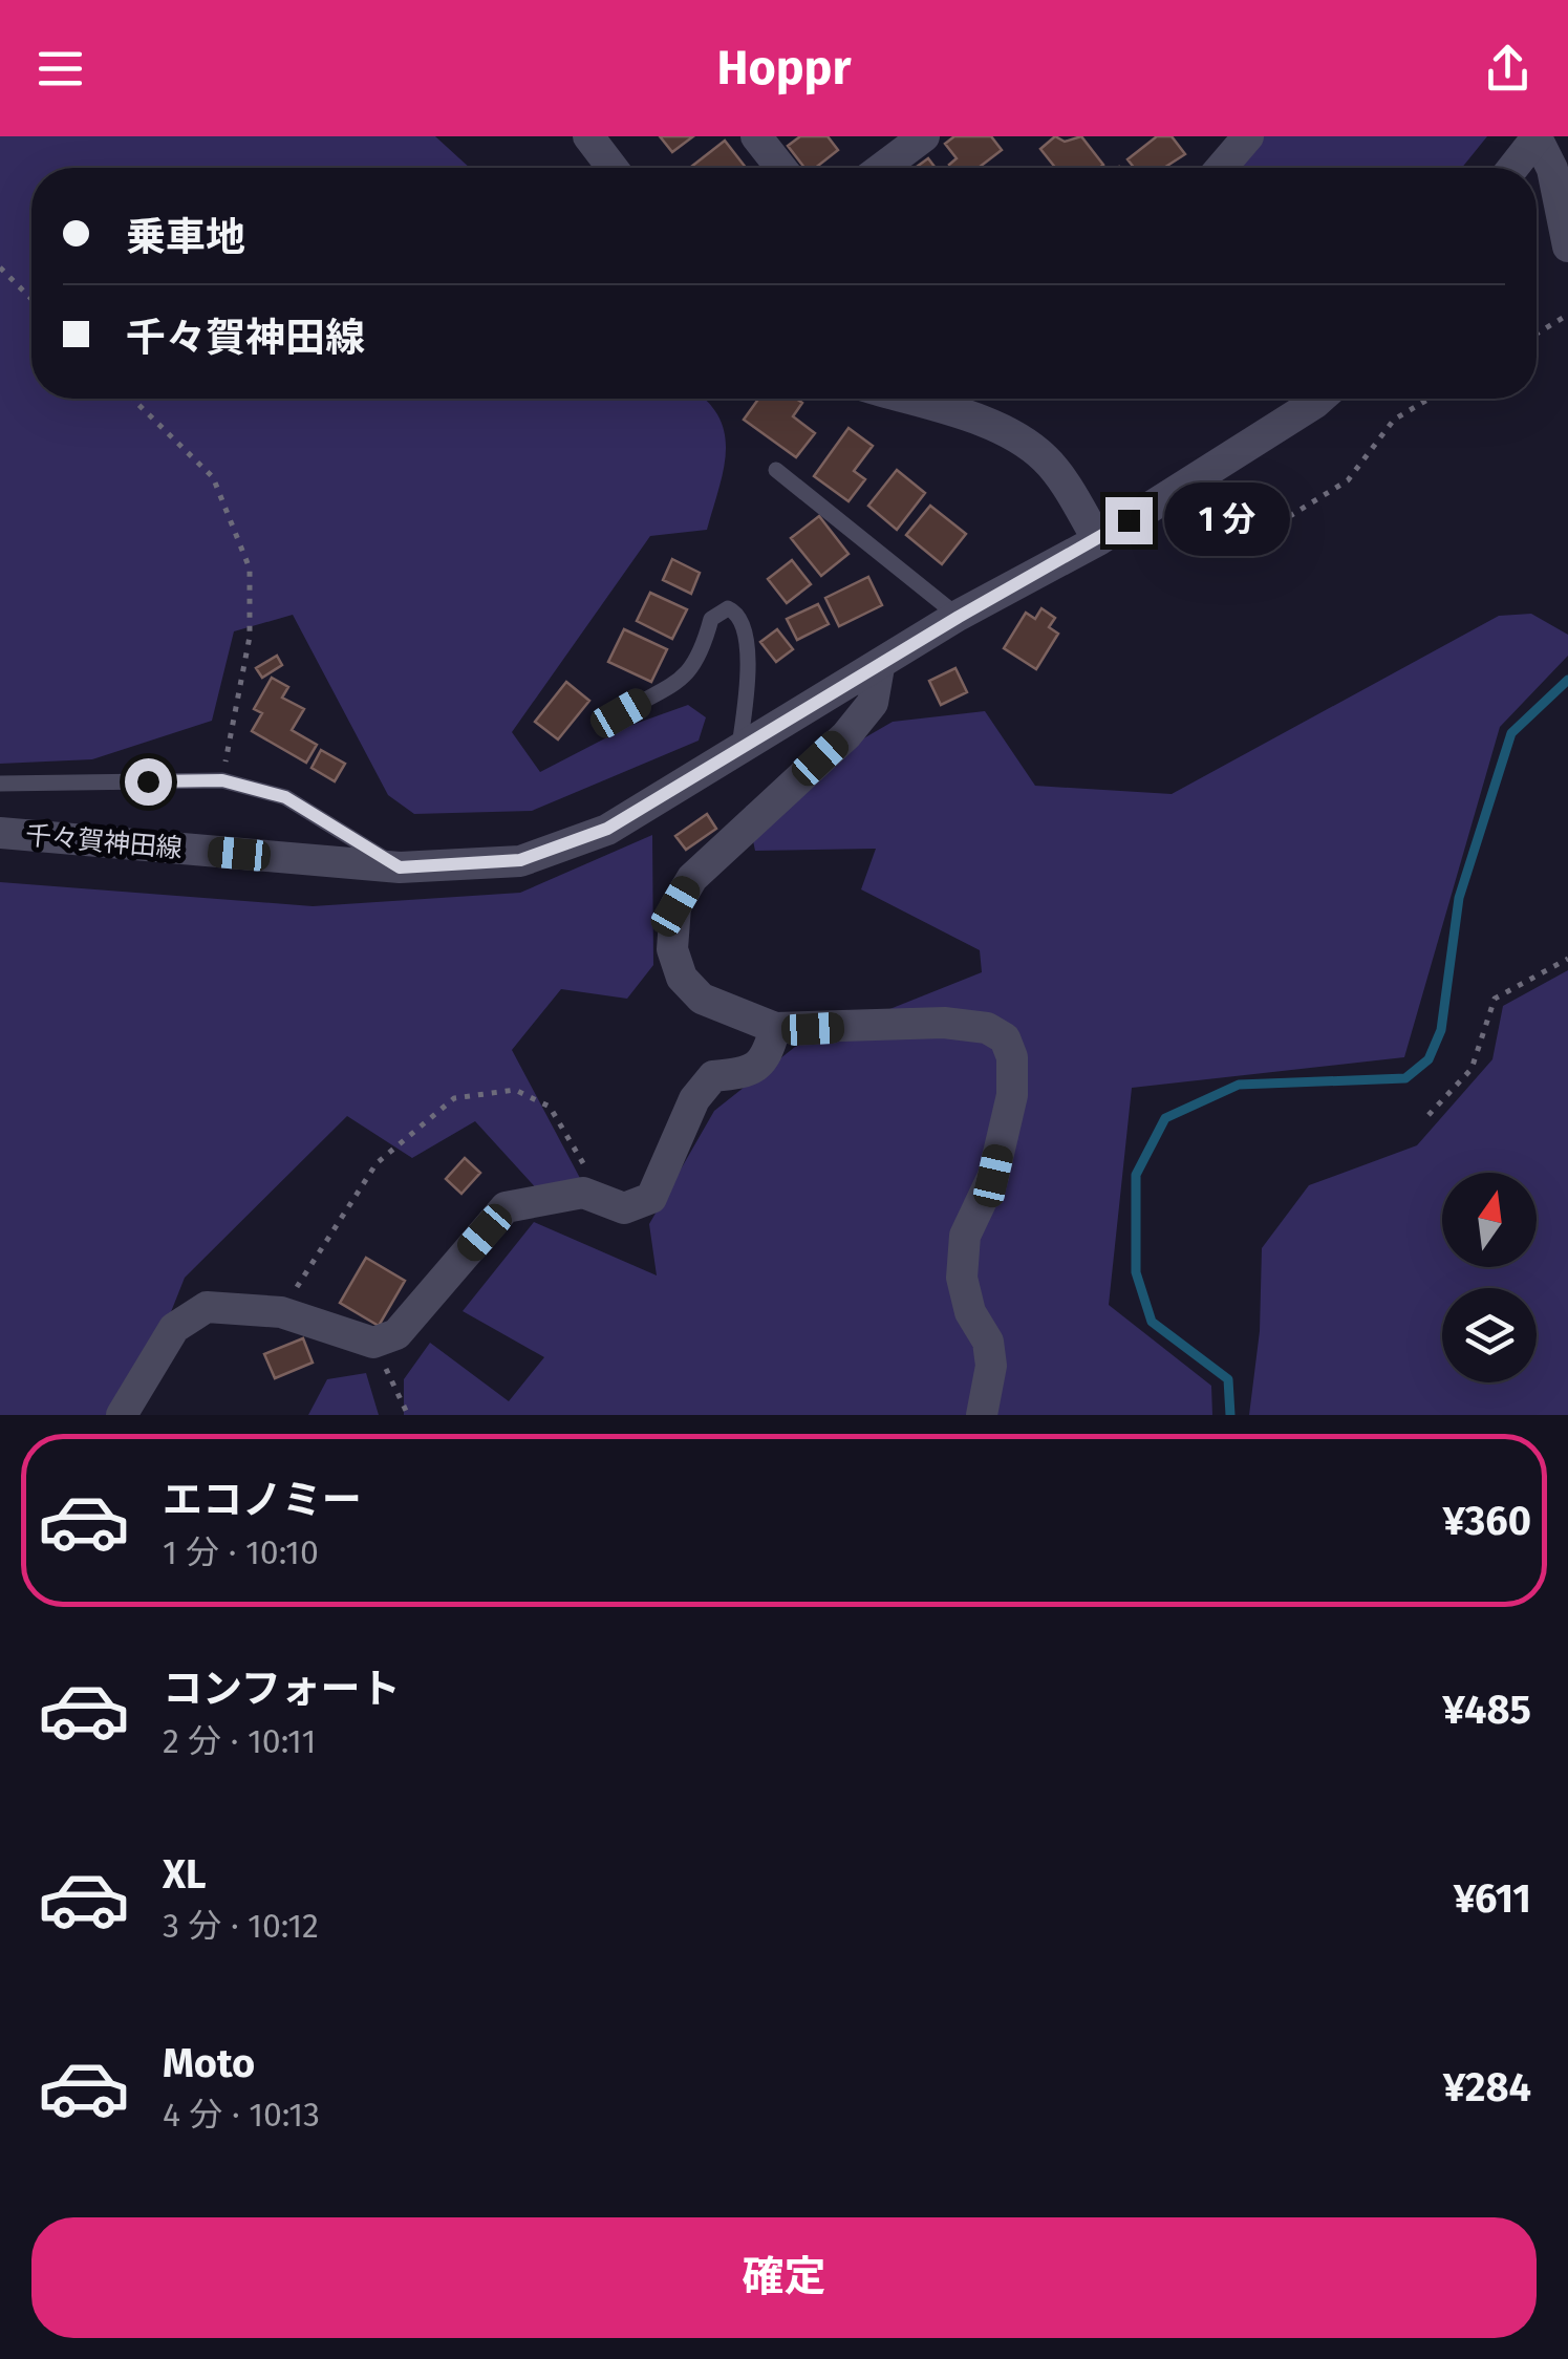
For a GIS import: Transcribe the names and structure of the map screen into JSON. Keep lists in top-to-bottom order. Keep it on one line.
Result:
{"streets":{"street":["千々賀神田線"]},"north":"top","page":{"header":"Hoppr","banner":["乗車地","千々賀神田線"],"bubble":"1 分","list":[{"name":"エコノミー","note":"1 分 · 10:10","value":"¥360"},{"name":"コンフォート","note":"2 分 · 10:11","value":"¥485"},{"name":"XL","note":"3 分 · 10:12","value":"¥611"},{"name":"Moto","note":"4 分 · 10:13","value":"¥284"}],"buttons":"確定"}}
